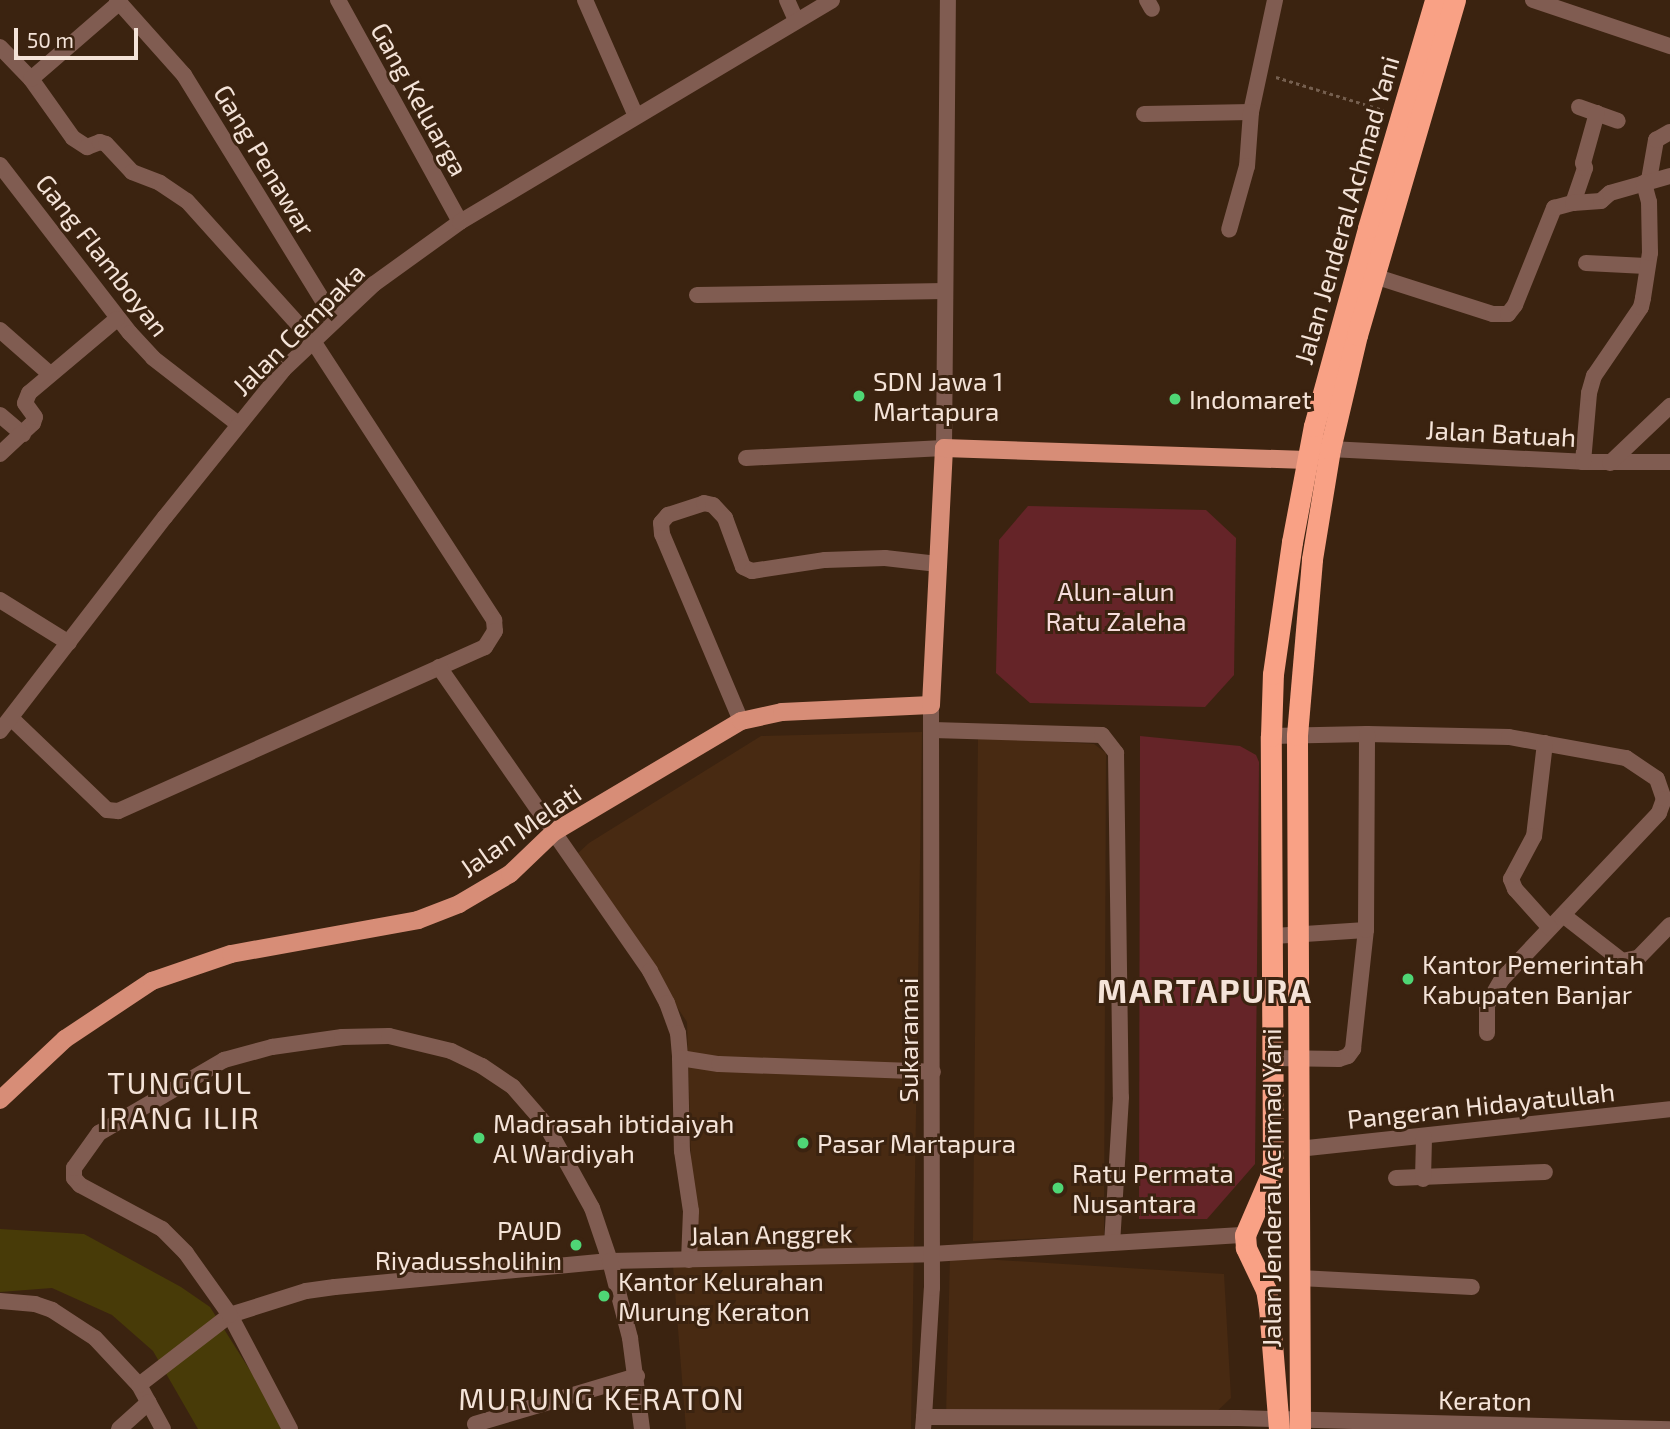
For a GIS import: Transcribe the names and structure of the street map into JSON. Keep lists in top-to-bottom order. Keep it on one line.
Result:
{"streets":{"highway":["Jalan Jenderal Achmad Yani"],"main road":["Jalan Melati"],"street":["Gang Keluarga","Gang Penawar","Gang Flamboyan","Jalan Cempaka","Jalan Batuah","Sukaramai","Pangeran Hidayatullah","Jalan Anggrek","Keraton"]},"crossings":[["Gang Keluarga","Jalan Cempaka"],["Gang Penawar","Jalan Cempaka"],["Jalan Jenderal Achmad Yani","Jalan Batuah"],["Jalan Jenderal Achmad Yani","Pangeran Hidayatullah"],["Jalan Jenderal Achmad Yani","Jalan Anggrek"],["Jalan Jenderal Achmad Yani","Keraton"],["Gang Flamboyan","Jalan Cempaka"],["Jalan Melati","Sukaramai"],["Sukaramai","Jalan Anggrek"],["Sukaramai","Keraton"]],"districts":["MARTAPURA","TUNGGUL IRANG ILIR","MURUNG KERATON"],"parks":["Alun-alun Ratu Zaleha"],"places":["SDN Jawa 1 Martapura","Indomaret","Kantor Pemerintah Kabupaten Banjar","Madrasah ibtidaiyah Al Wardiyah","Pasar Martapura","Ratu Permata Nusantara","PAUD Riyadussholihin","Kantor Kelurahan Murung Keraton"],"scale_bar":"50 m"}
